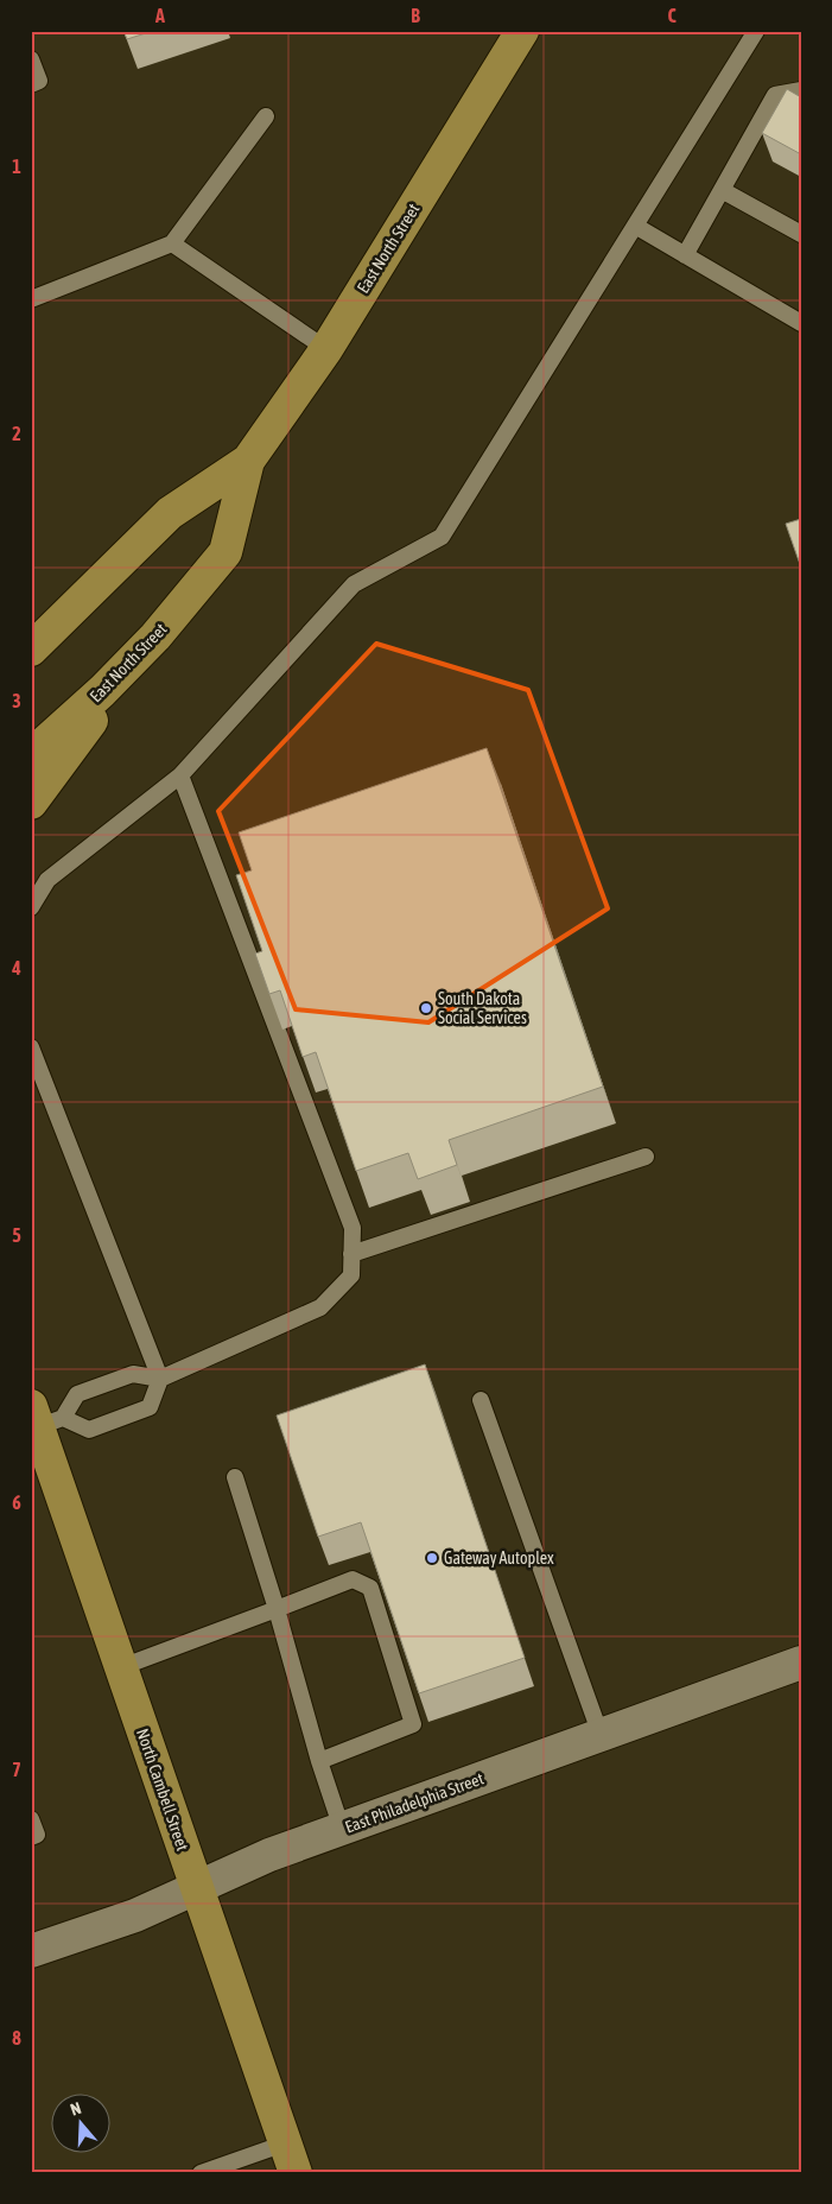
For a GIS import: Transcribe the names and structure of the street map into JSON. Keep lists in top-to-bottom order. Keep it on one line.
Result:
{"streets":{"main road":["East North Street","North Cambell Street"],"street":["East Philadelphia Street"]},"crossings":[["North Cambell Street","East Philadelphia Street"]],"places":["South Dakota Social Services","Gateway Autoplex"],"north":"top","grid":{"columns":["A","B","C"],"rows":["1","2","3","4","5","6","7","8"]}}
